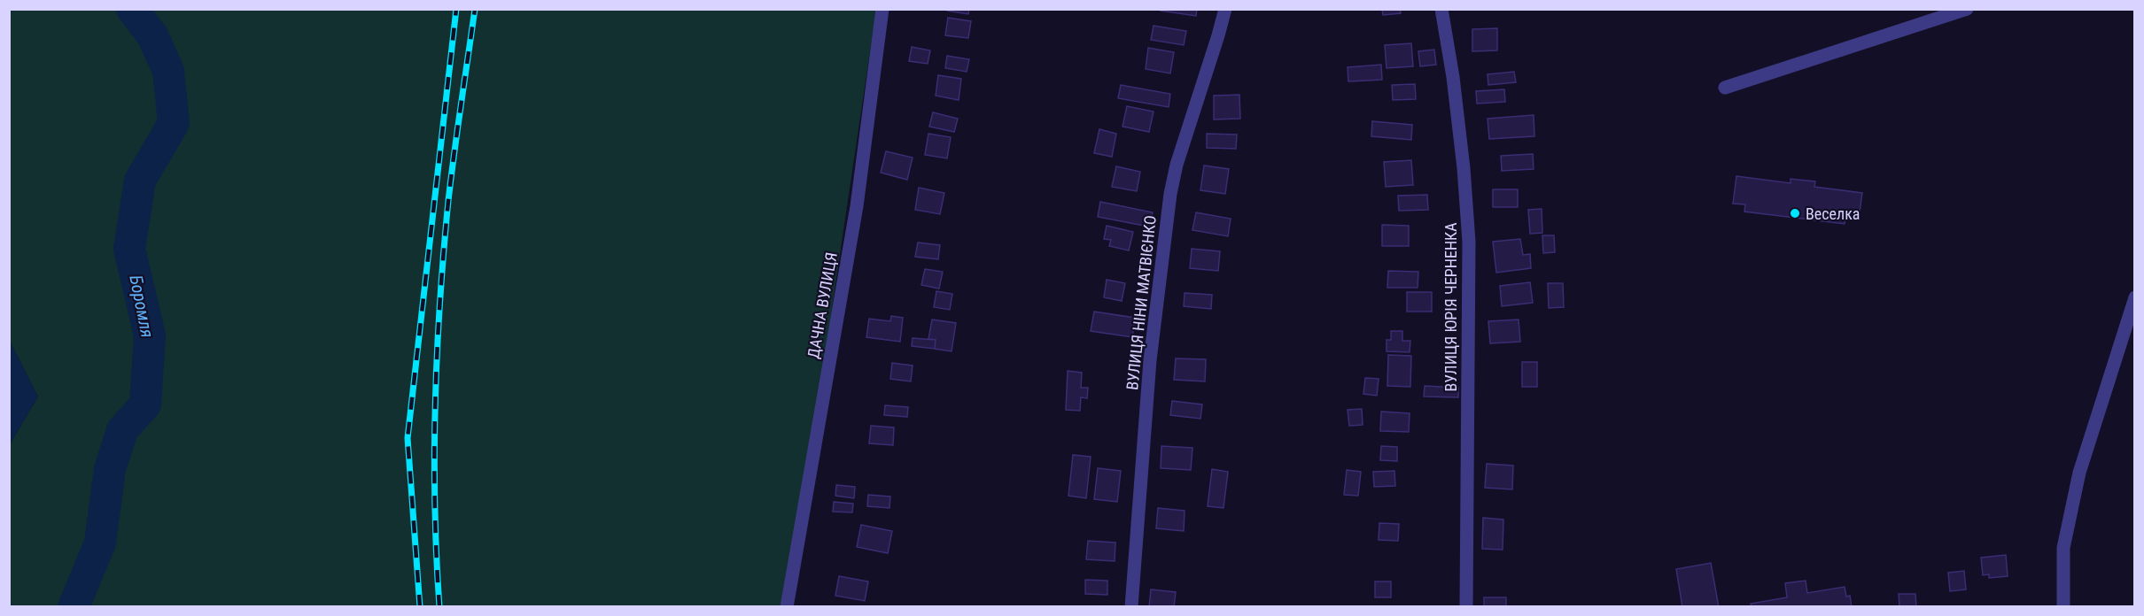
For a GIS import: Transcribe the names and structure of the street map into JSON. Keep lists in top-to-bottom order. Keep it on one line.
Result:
{"streets":{"street":["ВУЛИЦЯ НІНИ МАТВІЄНКО","ДАЧНА ВУЛИЦЯ","ВУЛИЦЯ ЮРІЯ ЧЕРНЕНКА"]},"water":["Боромля"],"places":["Веселка"]}
